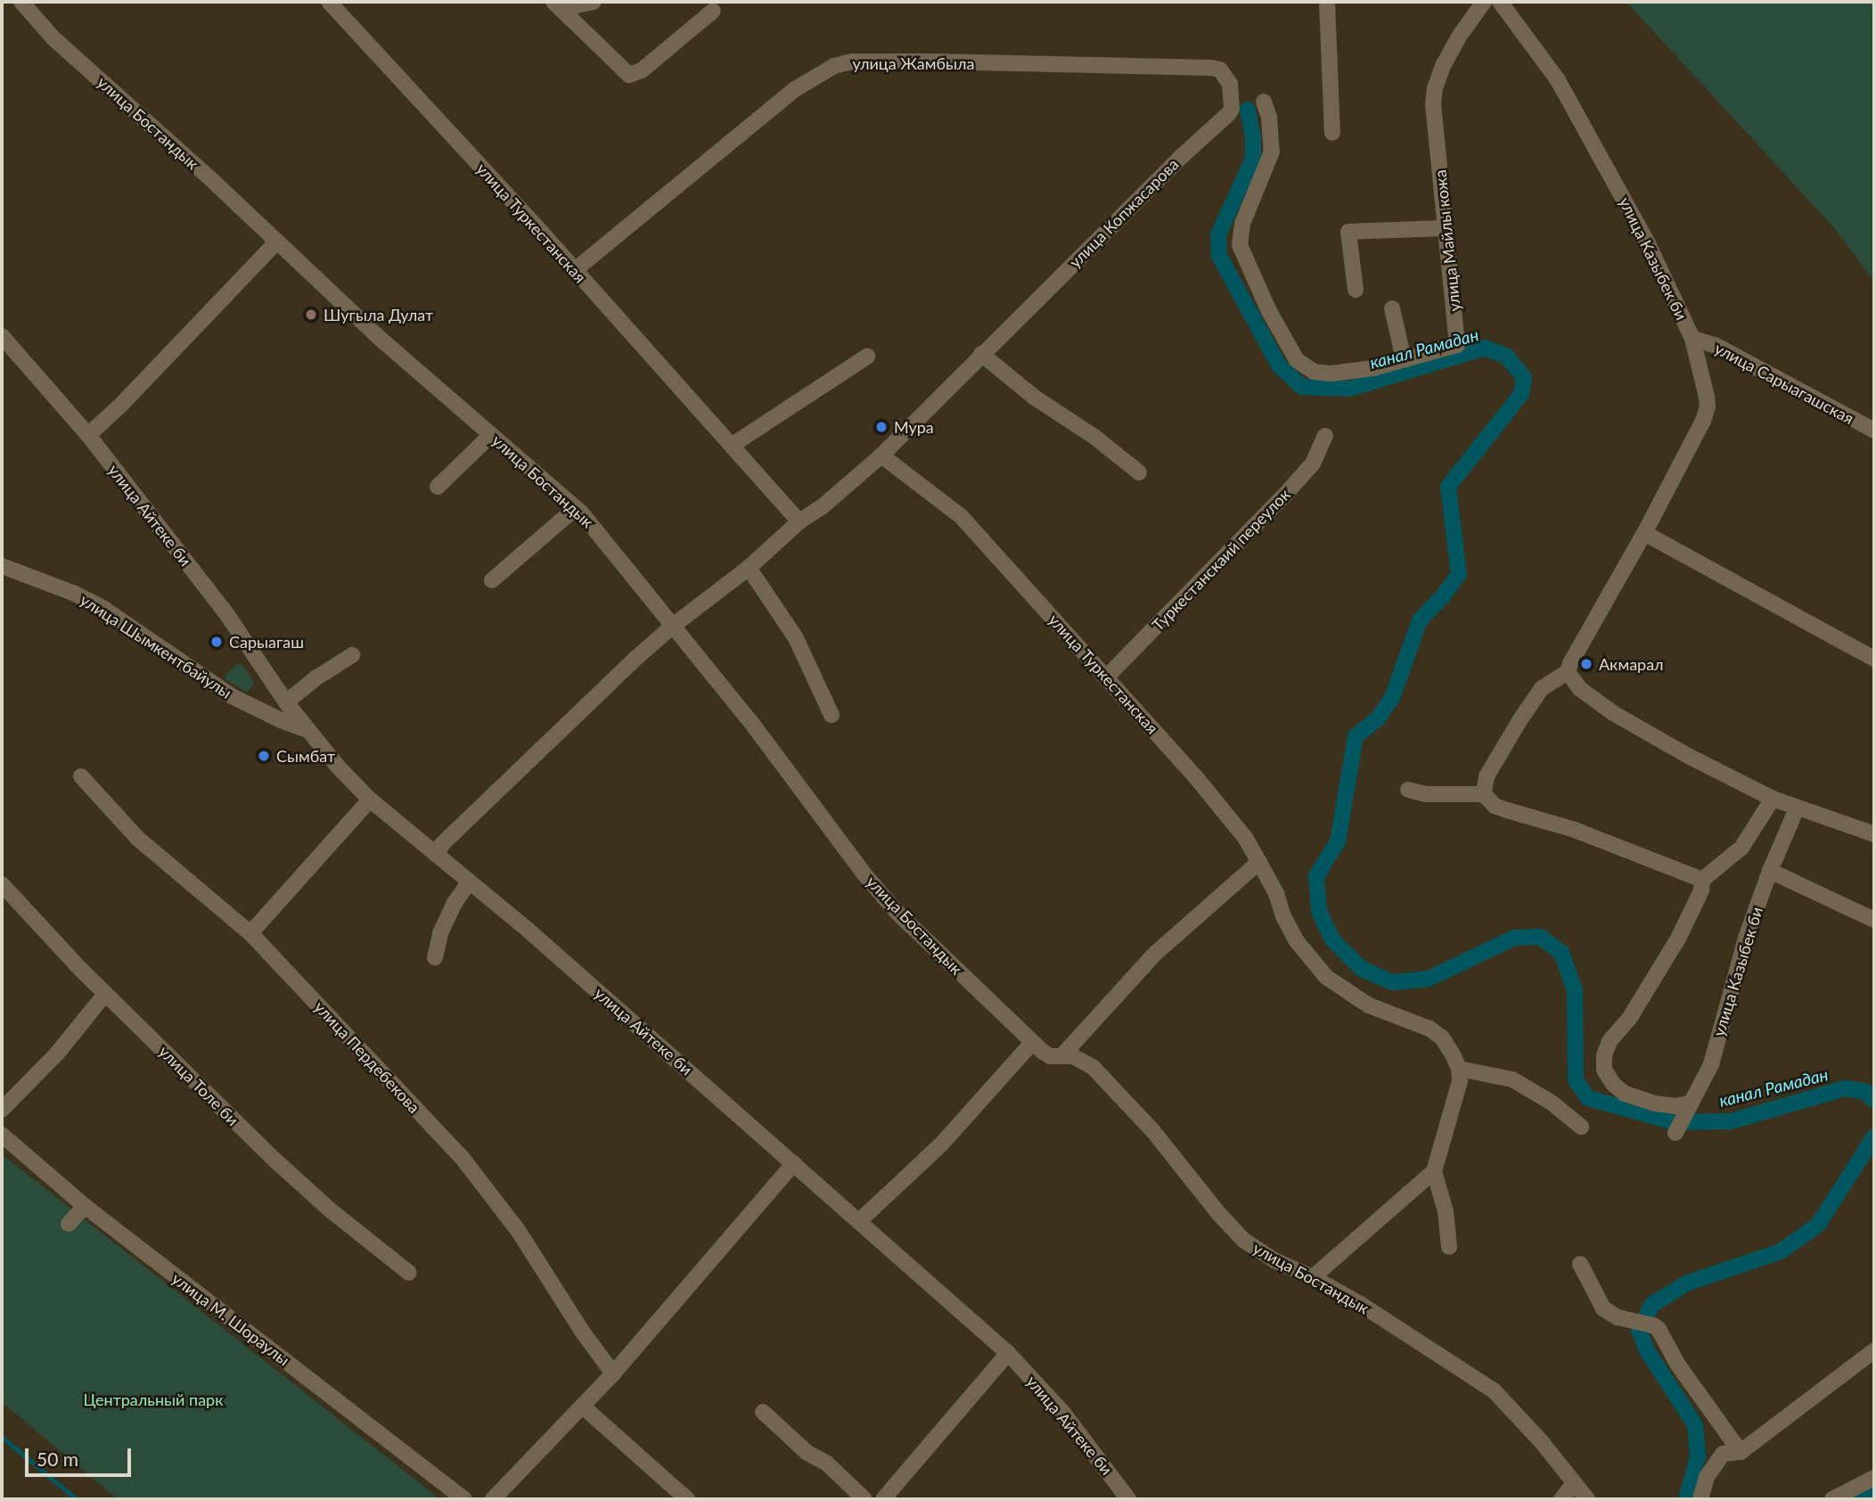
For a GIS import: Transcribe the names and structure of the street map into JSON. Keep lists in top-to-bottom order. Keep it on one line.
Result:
{"streets":{"street":["улица Жамбыла","улица Бостандык","улица Копжасарова","улица Туркестанская","улица Майлы кожа","улица Казыбек би","улица Сарыагашская","улица Айтеке би","Туркестанскаий переулок","улица Шымкентбайулы","улица Пердебекова","улица Толе би","улица М. Шораулы"]},"crossings":[["улица Жамбыла","улица Копжасарова"],["улица Жамбыла","улица Туркестанская"],["улица Копжасарова","улица Туркестанская"],["улица Туркестанская","Туркестанскаий переулок"],["улица Казыбек би","улица Сарыагашская"],["улица Айтеке би","улица Шымкентбайулы"]],"water":["канал Рамадан"],"parks":["Центральный парк"],"places":["Шугыла Дулат","Мура","Сарыагаш","Акмарал","Сымбат"],"scale_bar":"50 m"}
